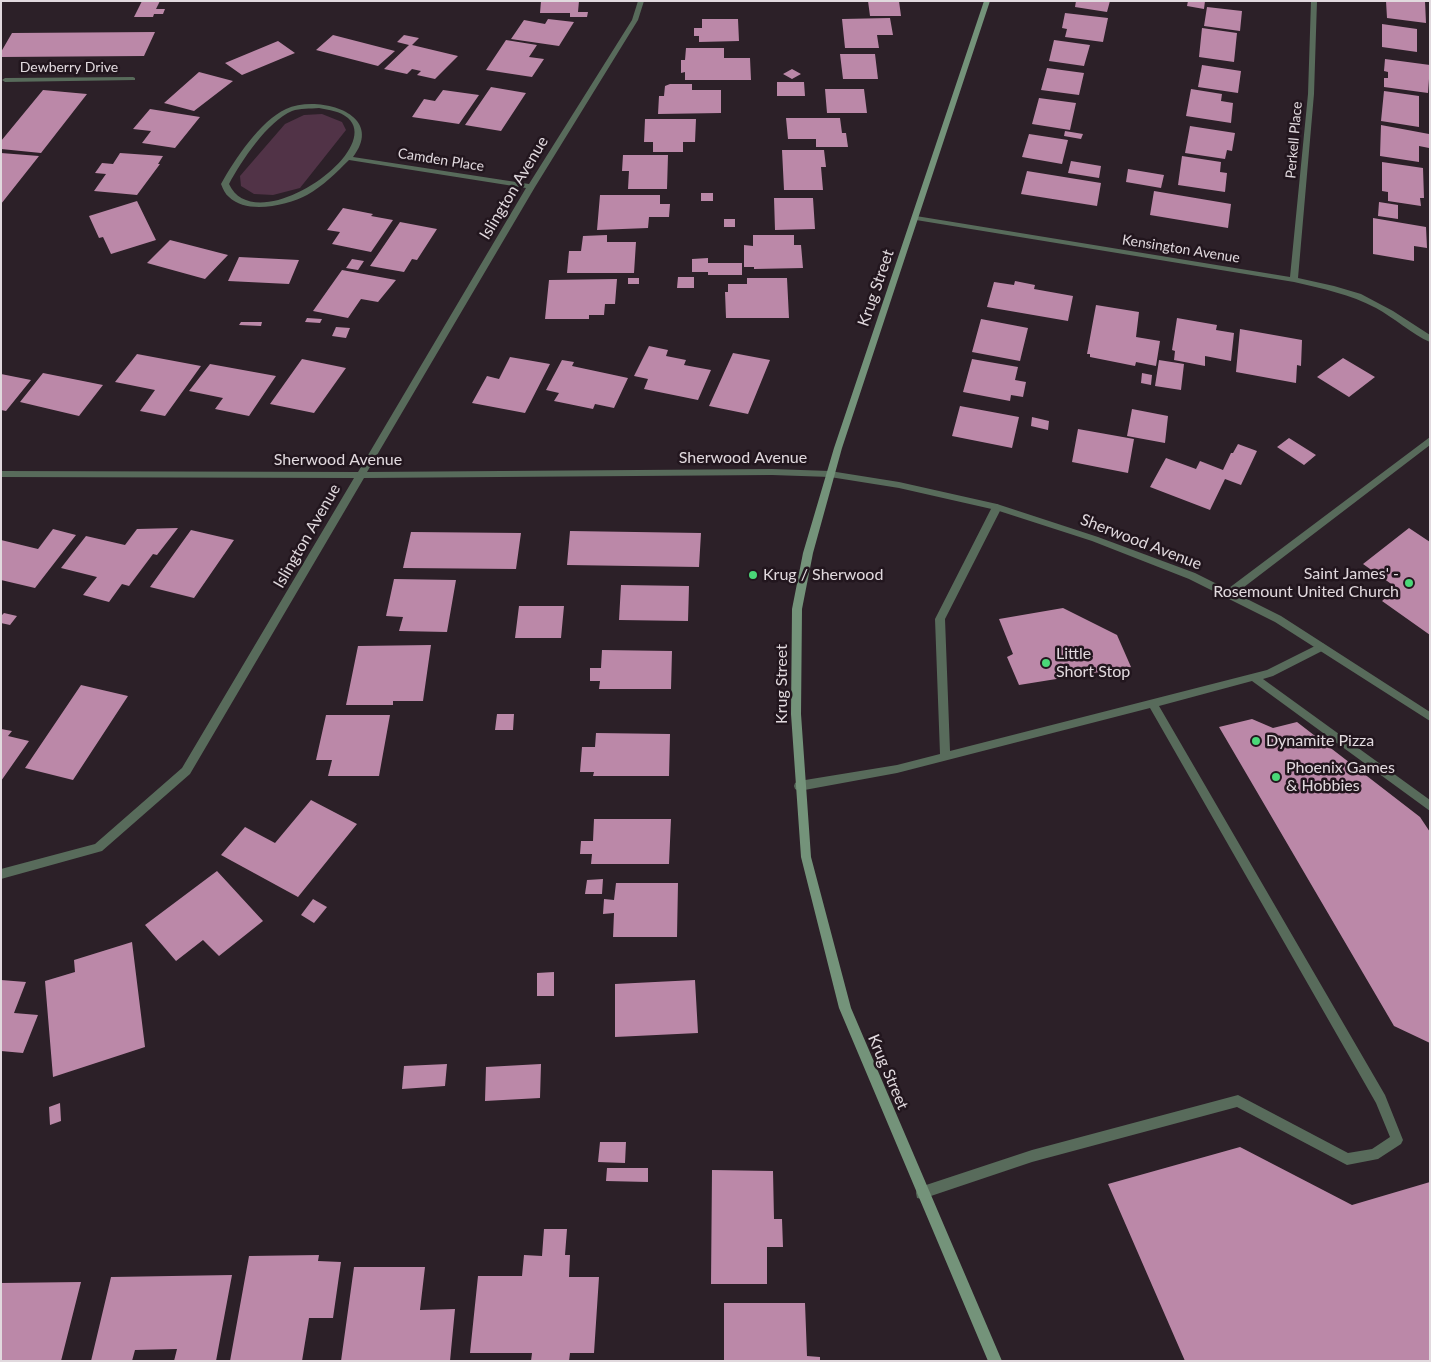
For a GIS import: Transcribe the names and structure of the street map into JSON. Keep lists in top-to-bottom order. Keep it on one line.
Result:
{"streets":{"street":["Dewberry Drive","Perkell Place","Camden Place","Islington Avenue","Kensington Avenue","Krug Street","Sherwood Avenue"]},"crossings":[["Perkell Place","Kensington Avenue"],["Camden Place","Islington Avenue"],["Islington Avenue","Sherwood Avenue"],["Kensington Avenue","Krug Street"],["Krug Street","Sherwood Avenue"]],"places":["Krug / Sherwood","Saint James' - Rosemount United Church","Little Short Stop","Dynamite Pizza","Phoenix Games & Hobbies"]}
